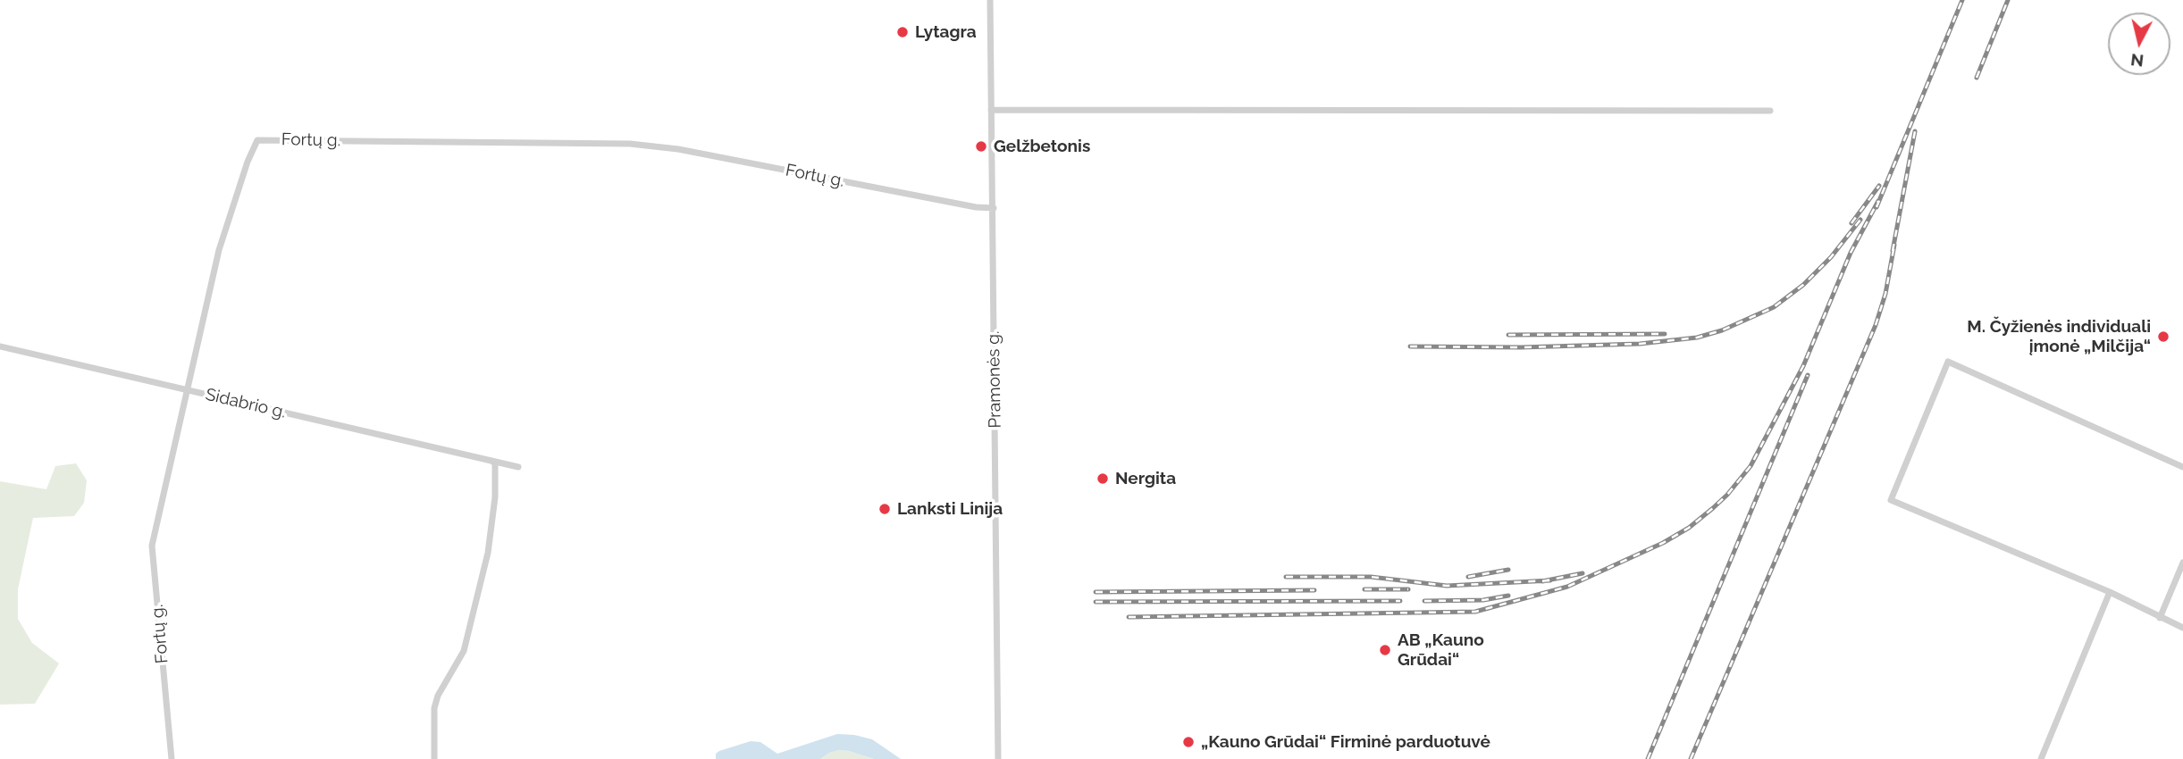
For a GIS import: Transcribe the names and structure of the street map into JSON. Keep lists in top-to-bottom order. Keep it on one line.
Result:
{"streets":{"street":["Fortų g.","Pramonės g.","Sidabrio g."]},"crossings":[["Fortų g.","Pramonės g."],["Fortų g.","Sidabrio g."]],"places":["Lytagra","Gelžbetonis","M. Čyžienės individuali įmonė „Milčija“","Nergita","Lanksti Linija","AB „Kauno Grūdai“","„Kauno Grūdai“ Firminė parduotuvė"],"north":"bottom"}
